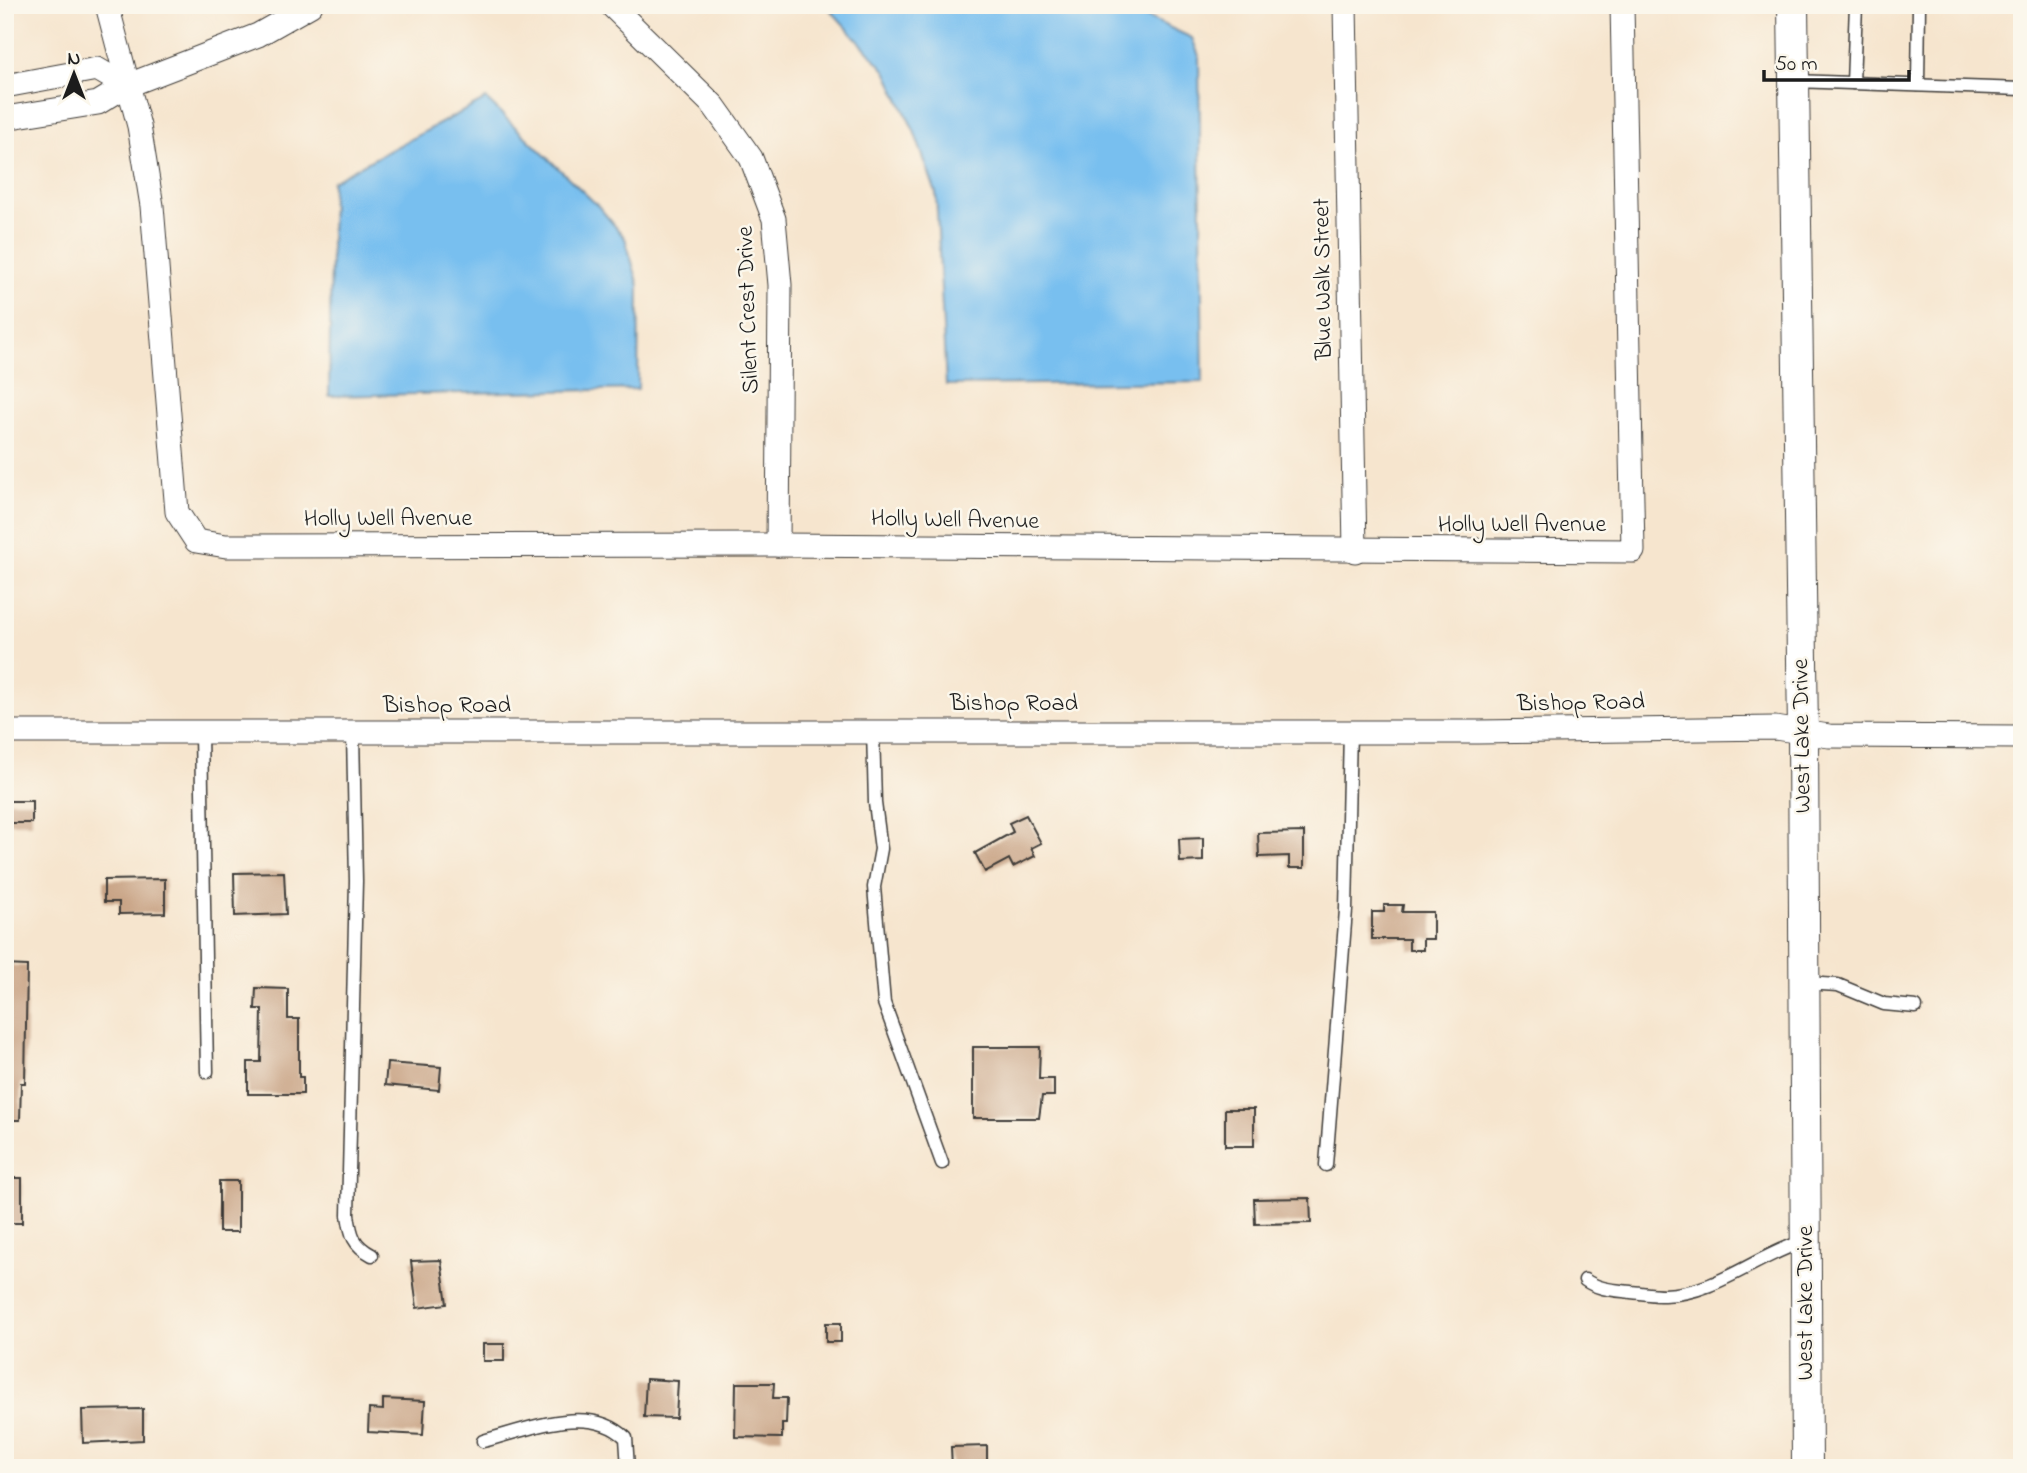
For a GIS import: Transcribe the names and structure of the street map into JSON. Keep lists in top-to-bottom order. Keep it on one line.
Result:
{"streets":{"street":["Blue Walk Street","Silent Crest Drive","Holly Well Avenue","Bishop Road","West Lake Drive"]},"crossings":[["Blue Walk Street","Holly Well Avenue"],["Silent Crest Drive","Holly Well Avenue"],["Bishop Road","West Lake Drive"]],"scale_bar":"50 m","north":"top"}
